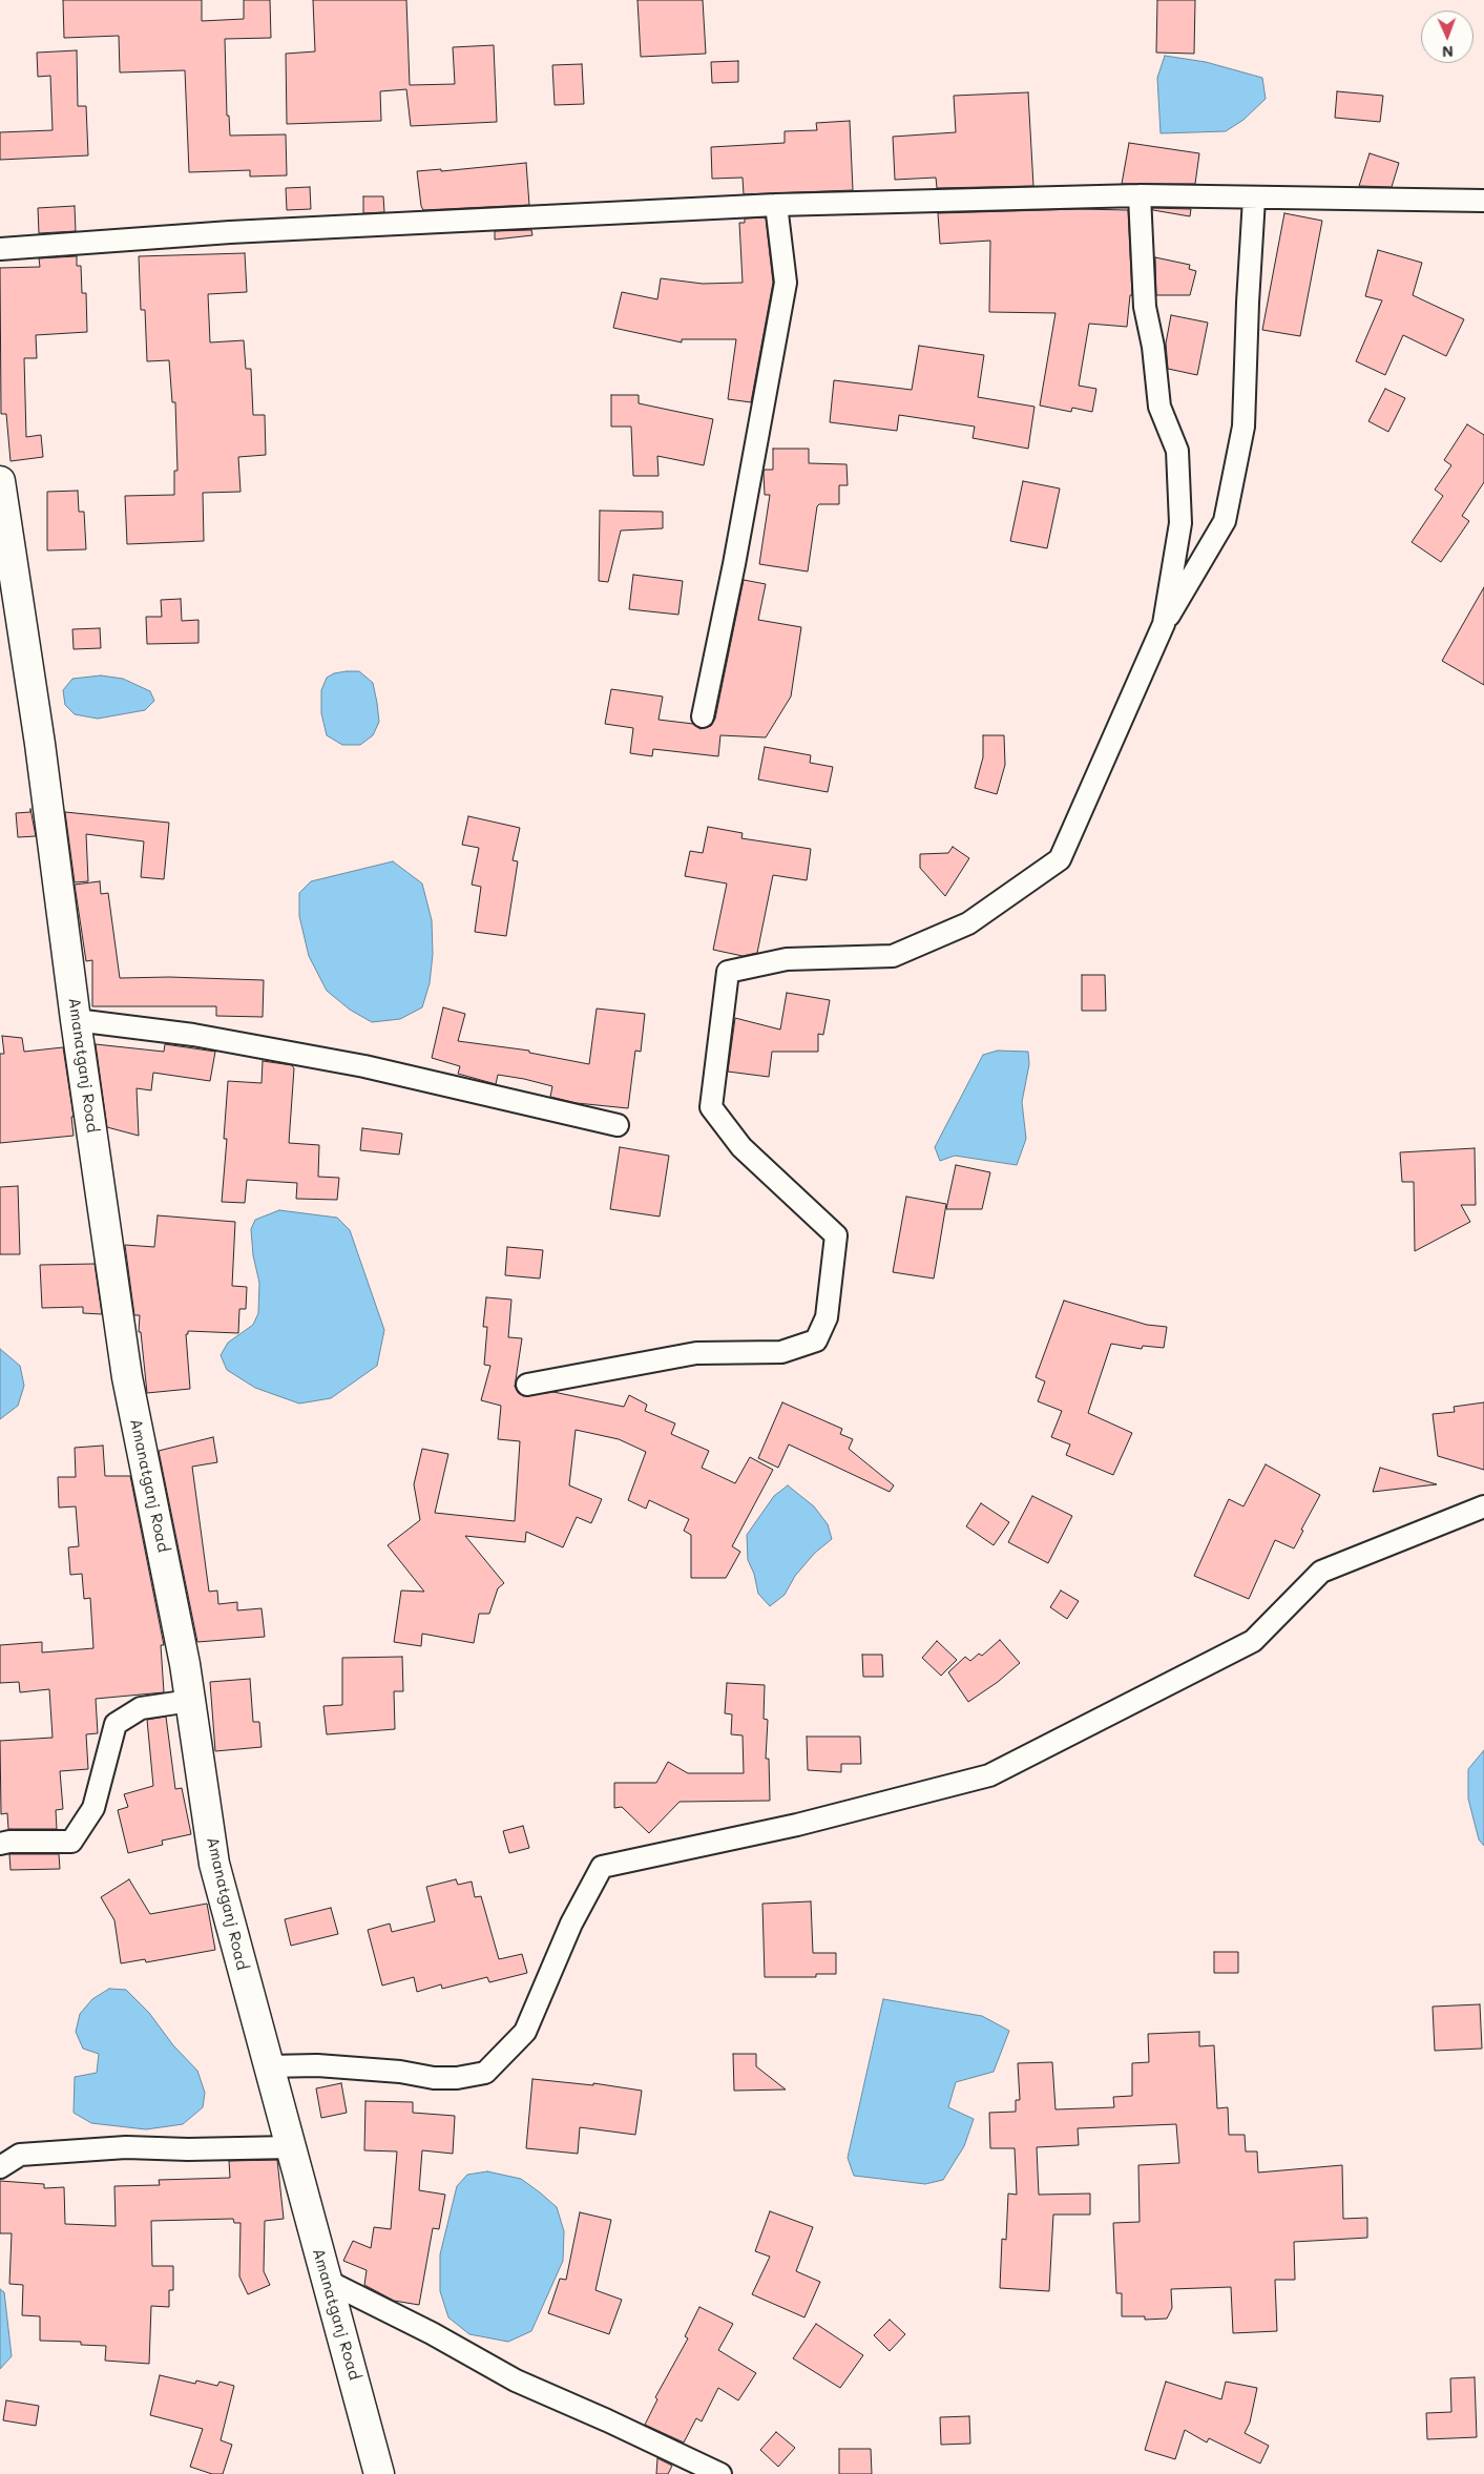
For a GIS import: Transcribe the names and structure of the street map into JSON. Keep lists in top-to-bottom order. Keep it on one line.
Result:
{"streets":{"main road":["Amanatganj Road"]},"north":"bottom"}
